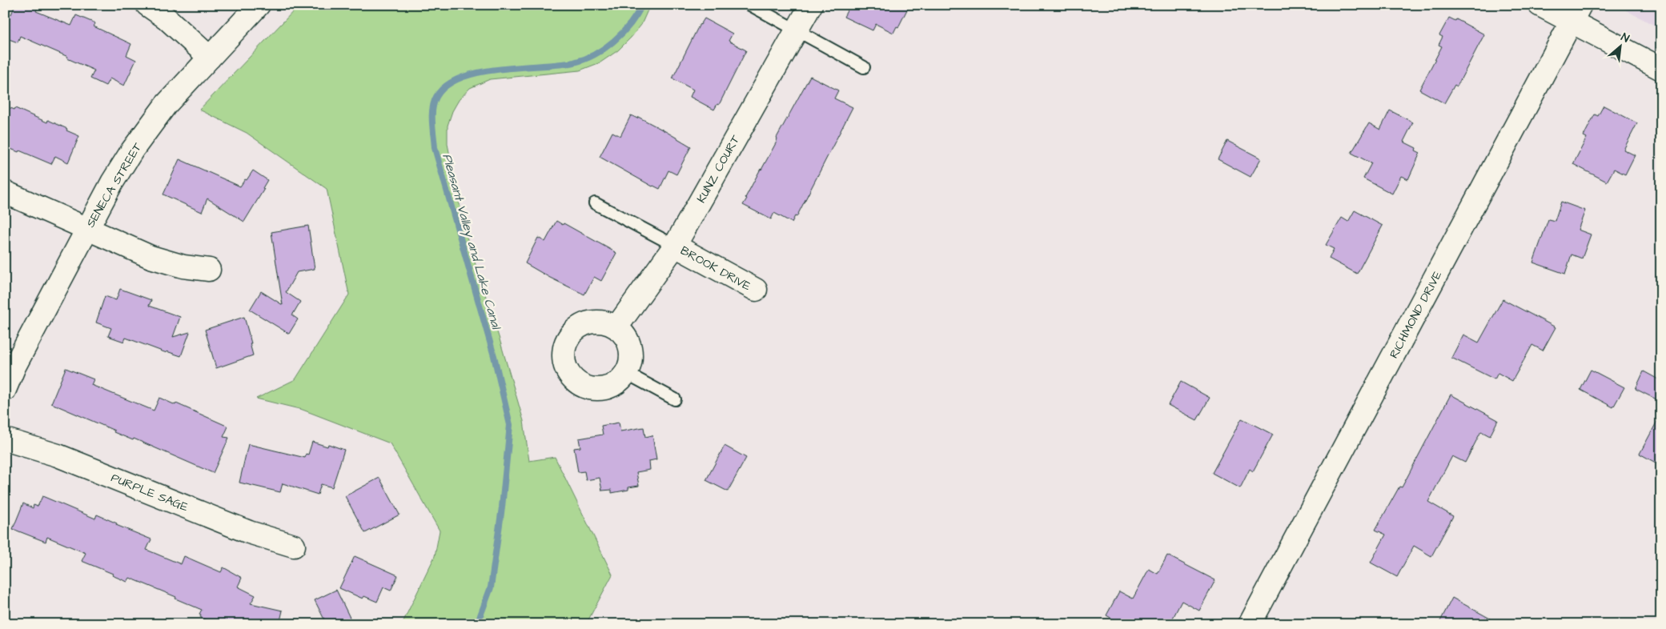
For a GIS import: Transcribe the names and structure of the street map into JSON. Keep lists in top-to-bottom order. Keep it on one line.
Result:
{"streets":{"street":["KUNZ COURT","SENECA STREET","BROOK DRIVE","RICHMOND DRIVE","PURPLE SAGE"]},"crossings":[["KUNZ COURT","BROOK DRIVE"]],"water":["Pleasant Valley and Lake Canal"],"north":"top right"}
